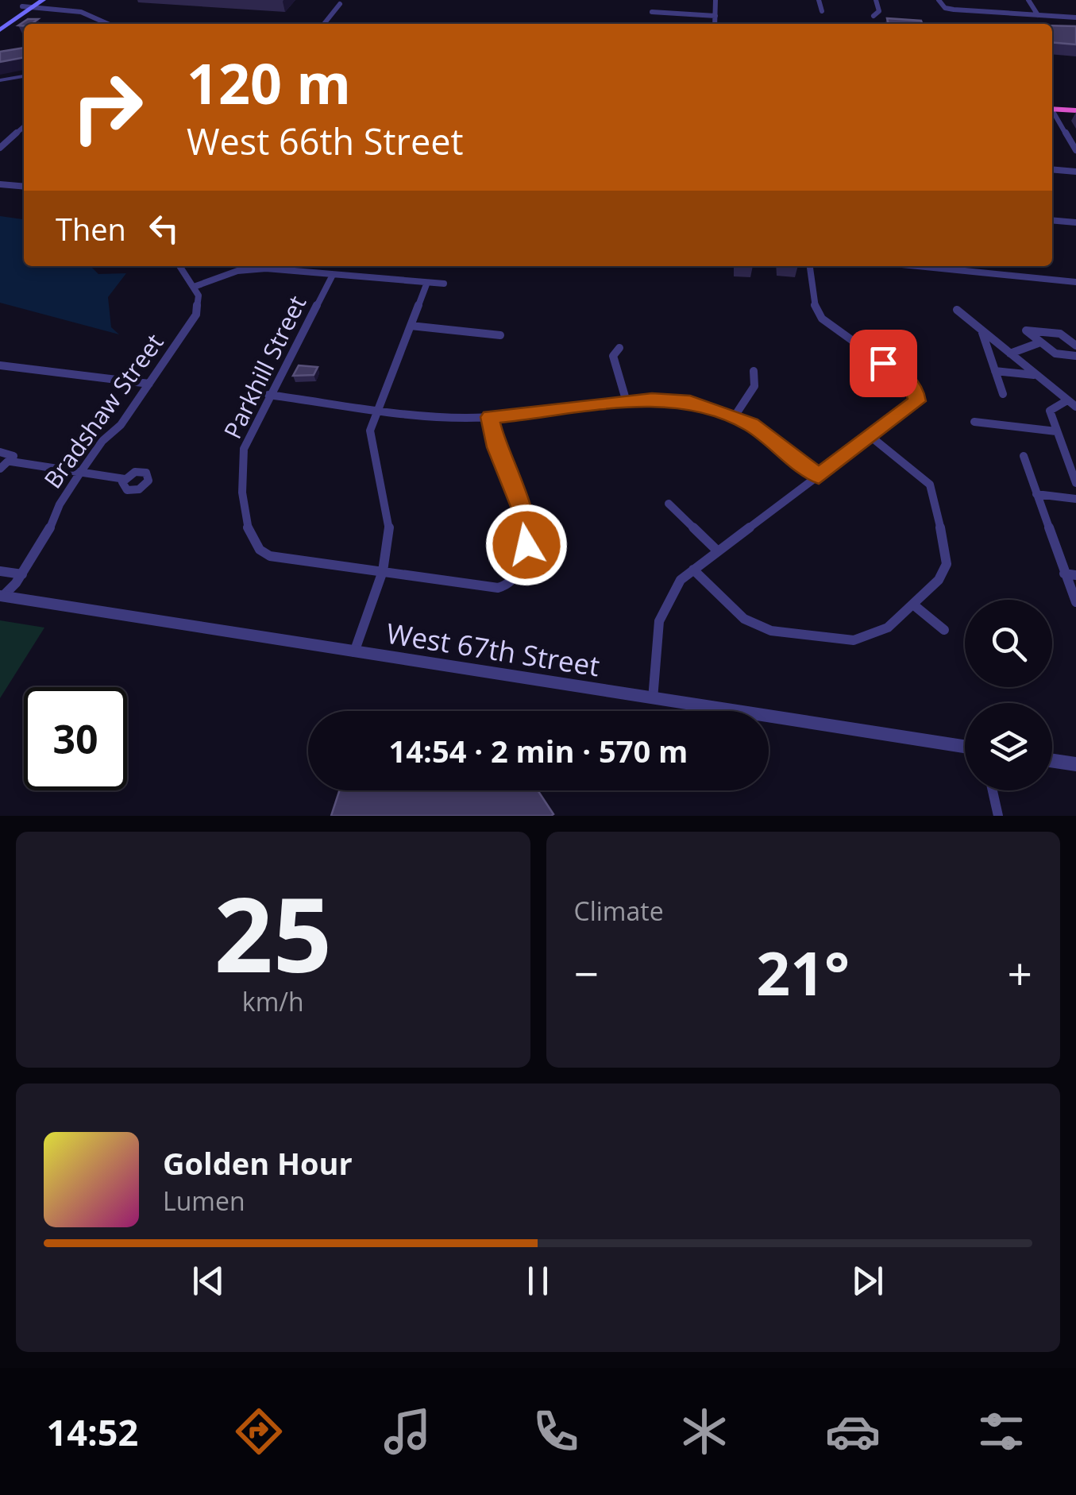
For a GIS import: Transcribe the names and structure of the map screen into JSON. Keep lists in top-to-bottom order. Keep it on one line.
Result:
{"streets":{"street":["Parkhill Street","Bradshaw Street","West 67th Street"]},"crossings":[["Bradshaw Street","West 67th Street"]],"page":{"turn":["120 m","West 66th Street"],"then":"Then","limit":"30","trip":"14:54 · 2 min · 570 m","tile":[["25","km/h"],"Climate"],"heat":["−","21°","+"],"song":["Golden Hour","Lumen"],"tabs":"14:52"}}
